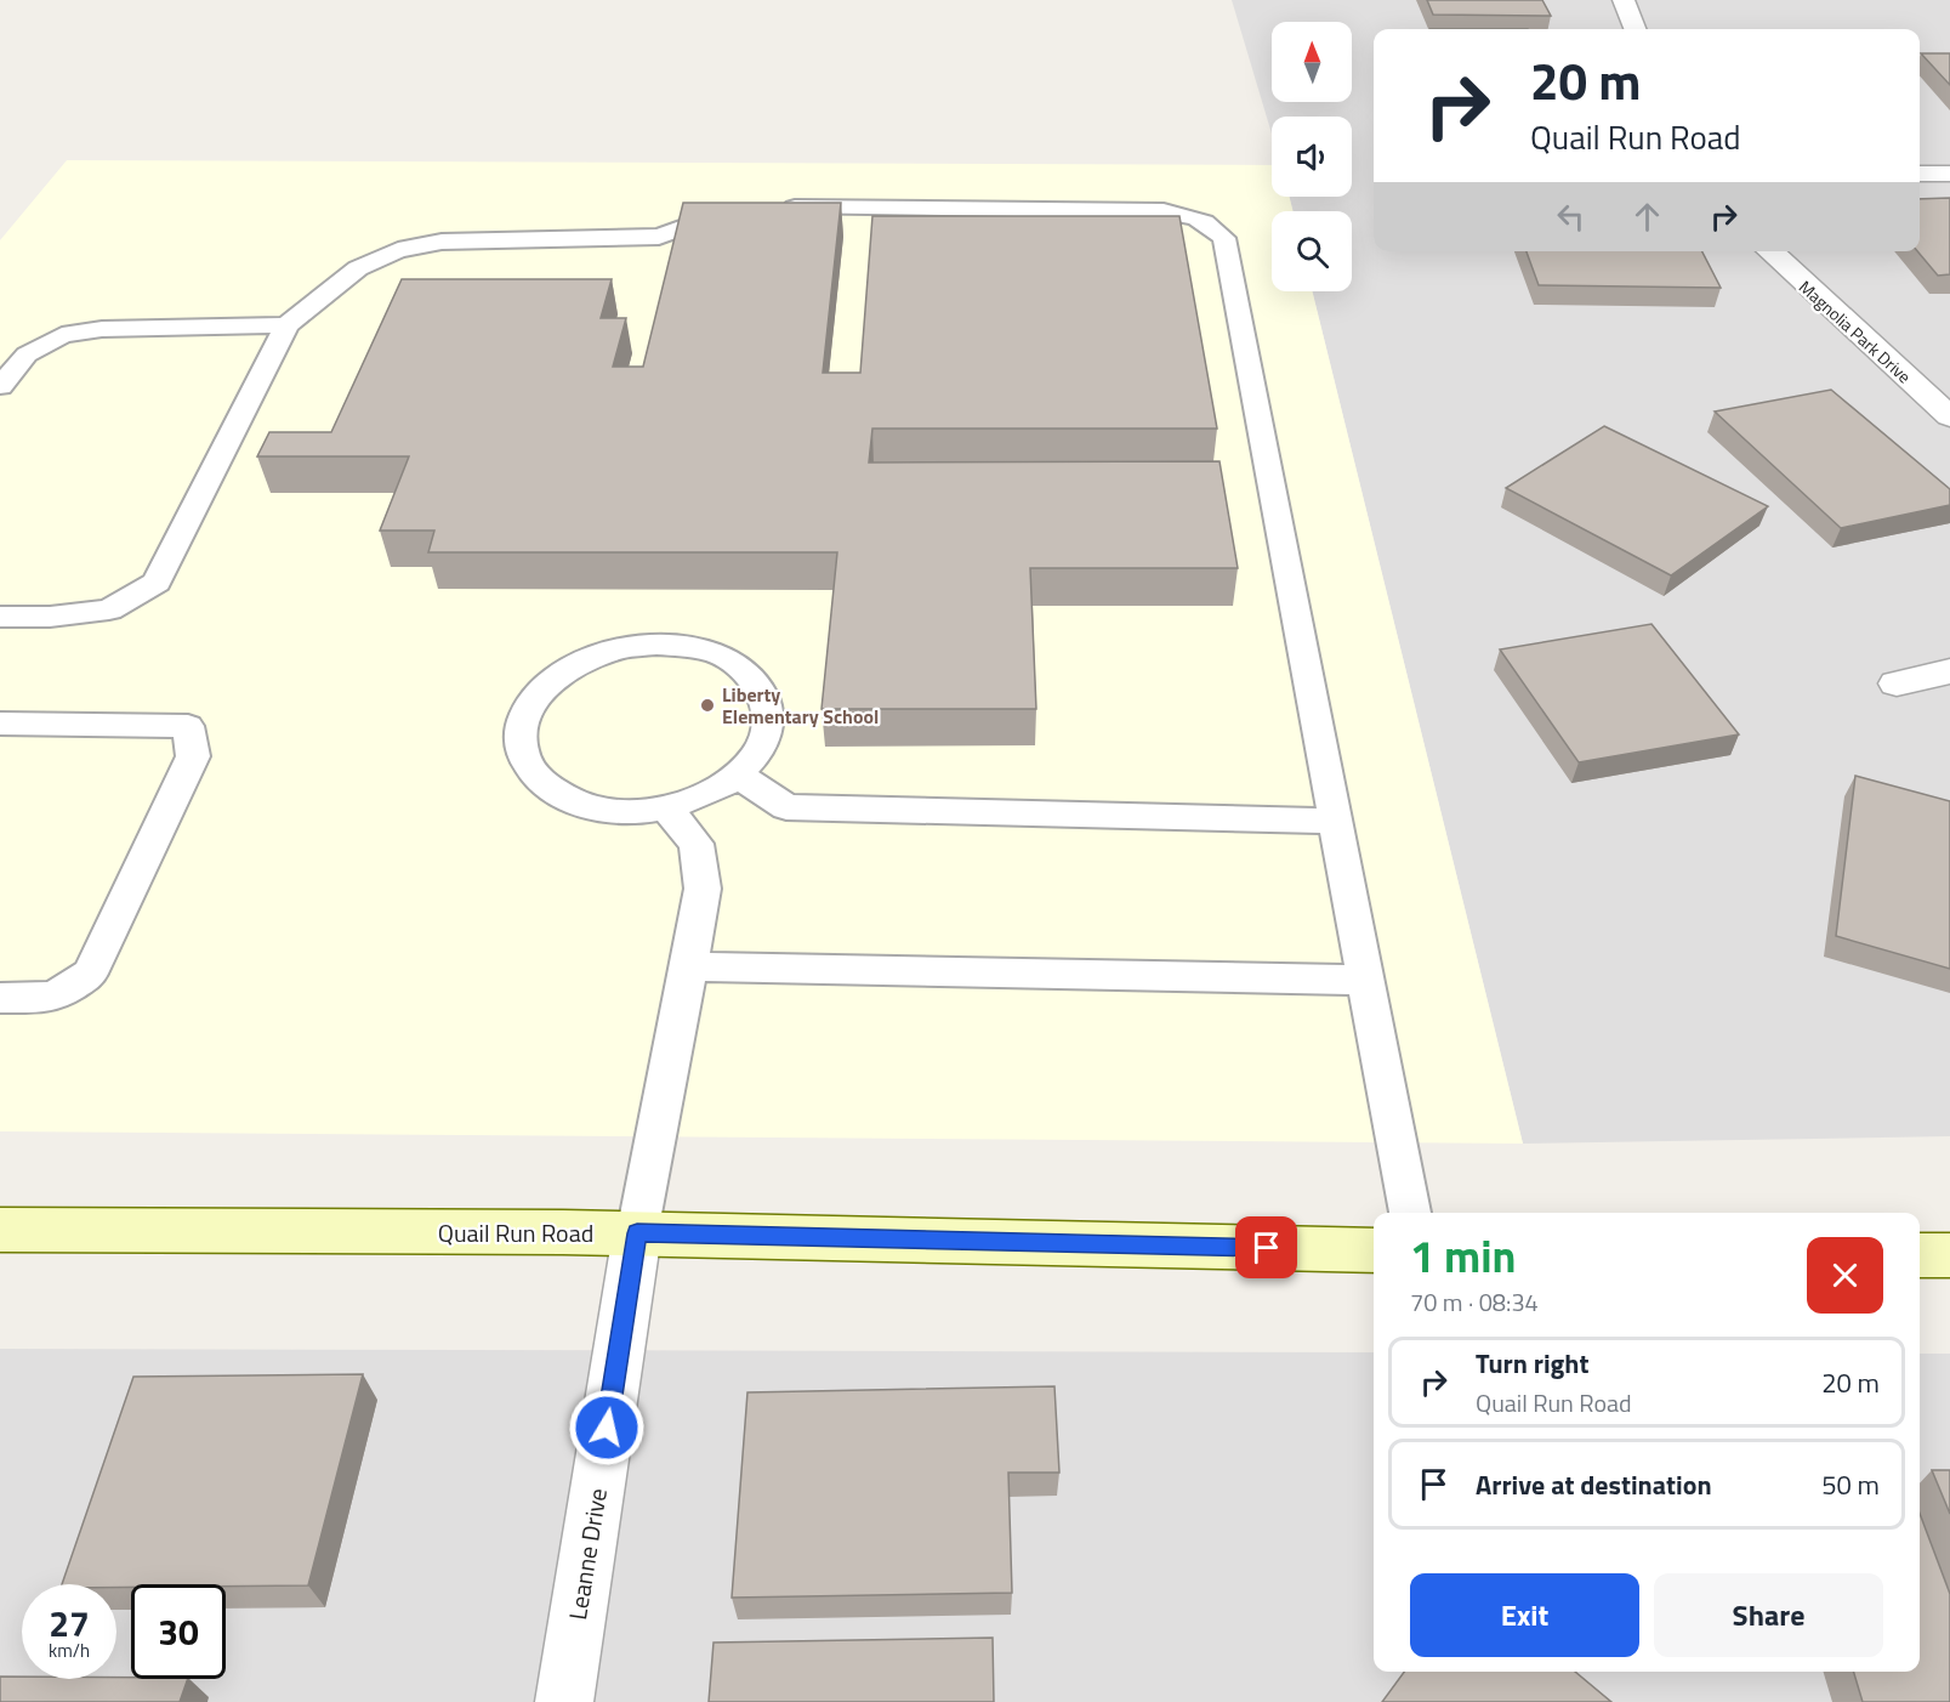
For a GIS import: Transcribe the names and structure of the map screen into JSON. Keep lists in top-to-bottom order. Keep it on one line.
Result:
{"streets":{"street":["Magnolia Park Drive","Quail Run Road","Leanne Drive"]},"crossings":[["Quail Run Road","Leanne Drive"]],"places":["Liberty Elementary School"],"north":"top","page":{"turn":["20 m","Quail Run Road"],"heading":["1 min","70 m · 08:34"],"list":[{"name":"Turn right","note":"Quail Run Road","value":"20 m"},{"name":"Arrive at destination","value":"50 m"}],"buttons":["Exit","Share"],"speed":"27 km/h","limit":"30"}}
